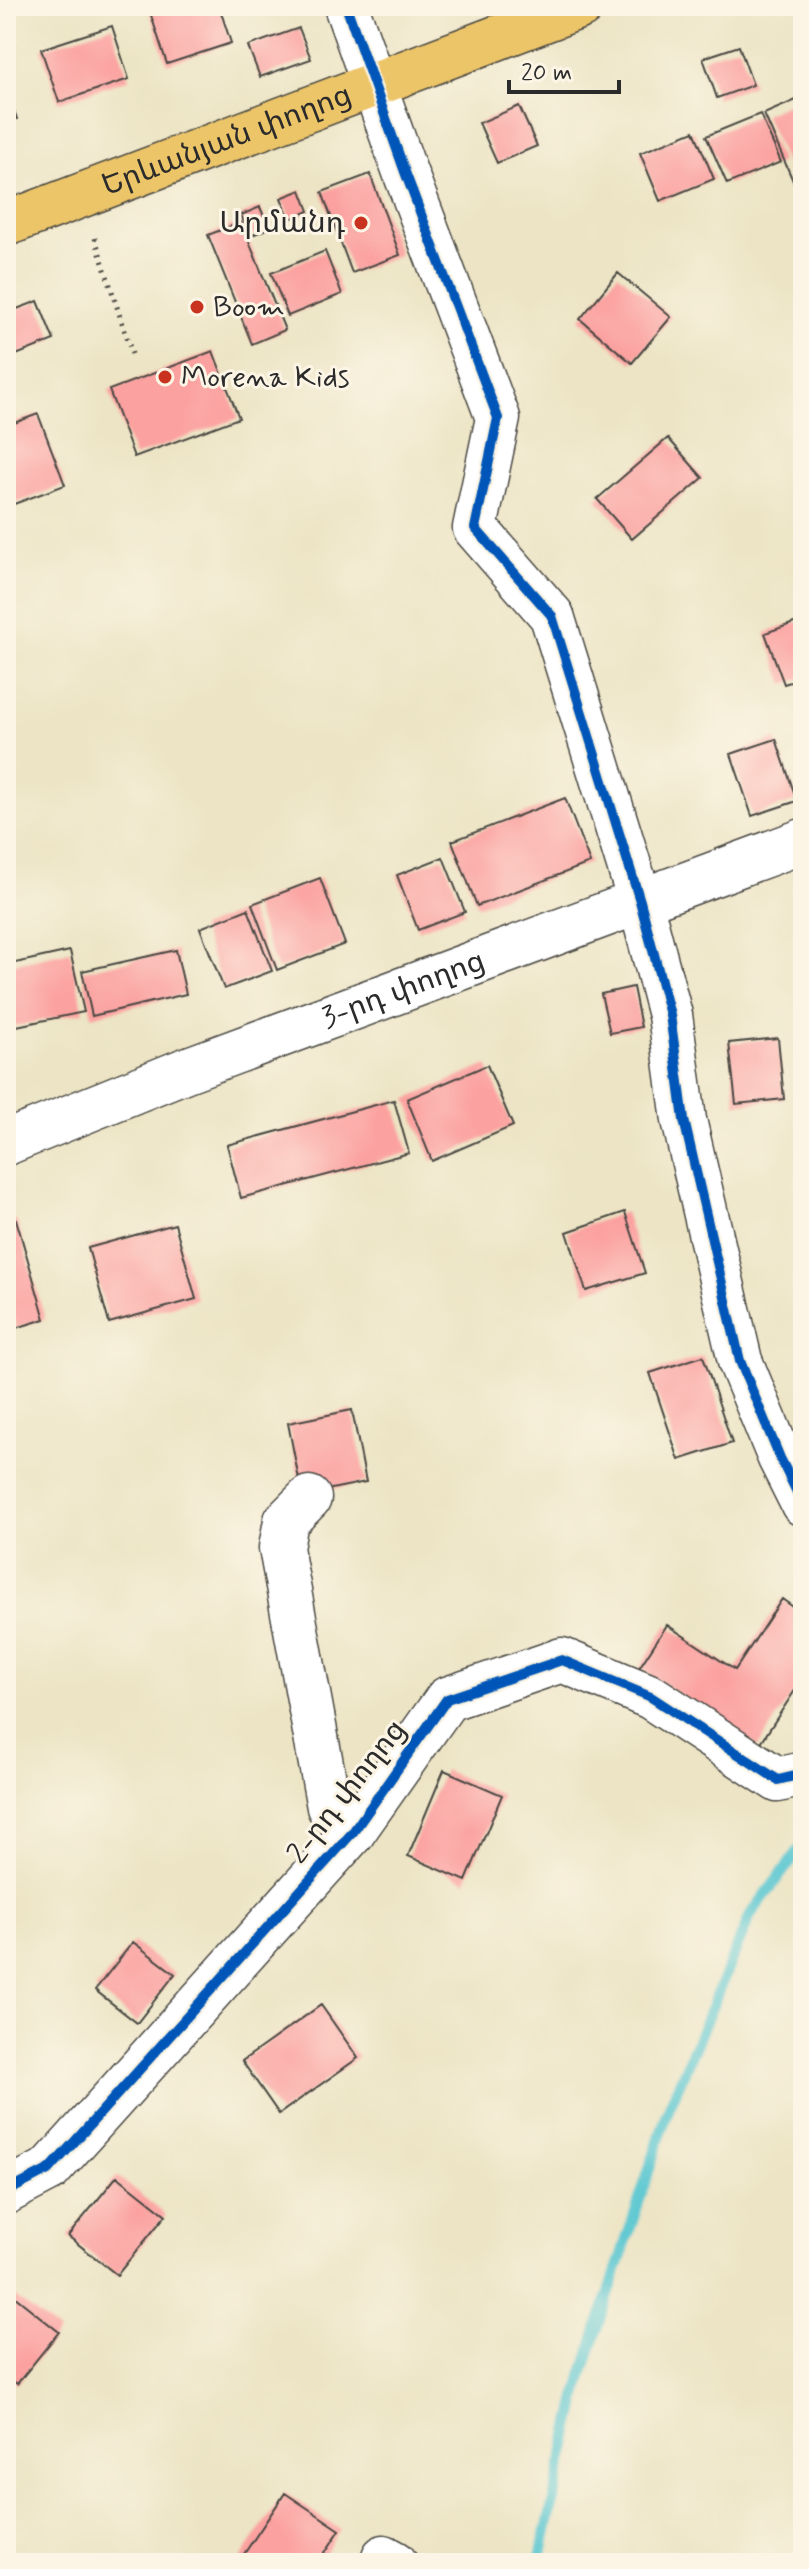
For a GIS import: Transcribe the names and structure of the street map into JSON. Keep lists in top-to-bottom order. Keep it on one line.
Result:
{"streets":{"main road":["Երևանյան փողոց"],"street":["3-րդ փողոց","2-րդ փողոց"]},"places":["Արմանդ","Boom","Morena Kids"],"scale_bar":"20 m"}
